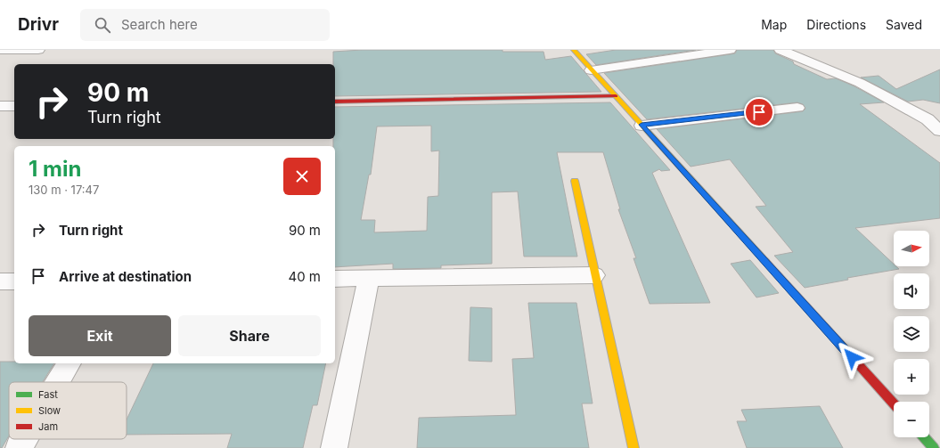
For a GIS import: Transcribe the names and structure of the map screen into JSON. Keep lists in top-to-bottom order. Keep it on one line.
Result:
{"legend":["Fast","Slow","Jam"],"north":"right","page":{"header":"Drivr","search":"Search here","nav":["Map","Directions","Saved"],"turn":["90 m","Turn right"],"heading":["1 min","130 m · 17:47"],"list":[{"name":"Turn right","value":"90 m"},{"name":"Arrive at destination","value":"40 m"}],"map_buttons":["+","−"],"buttons":["Exit","Share"]}}
